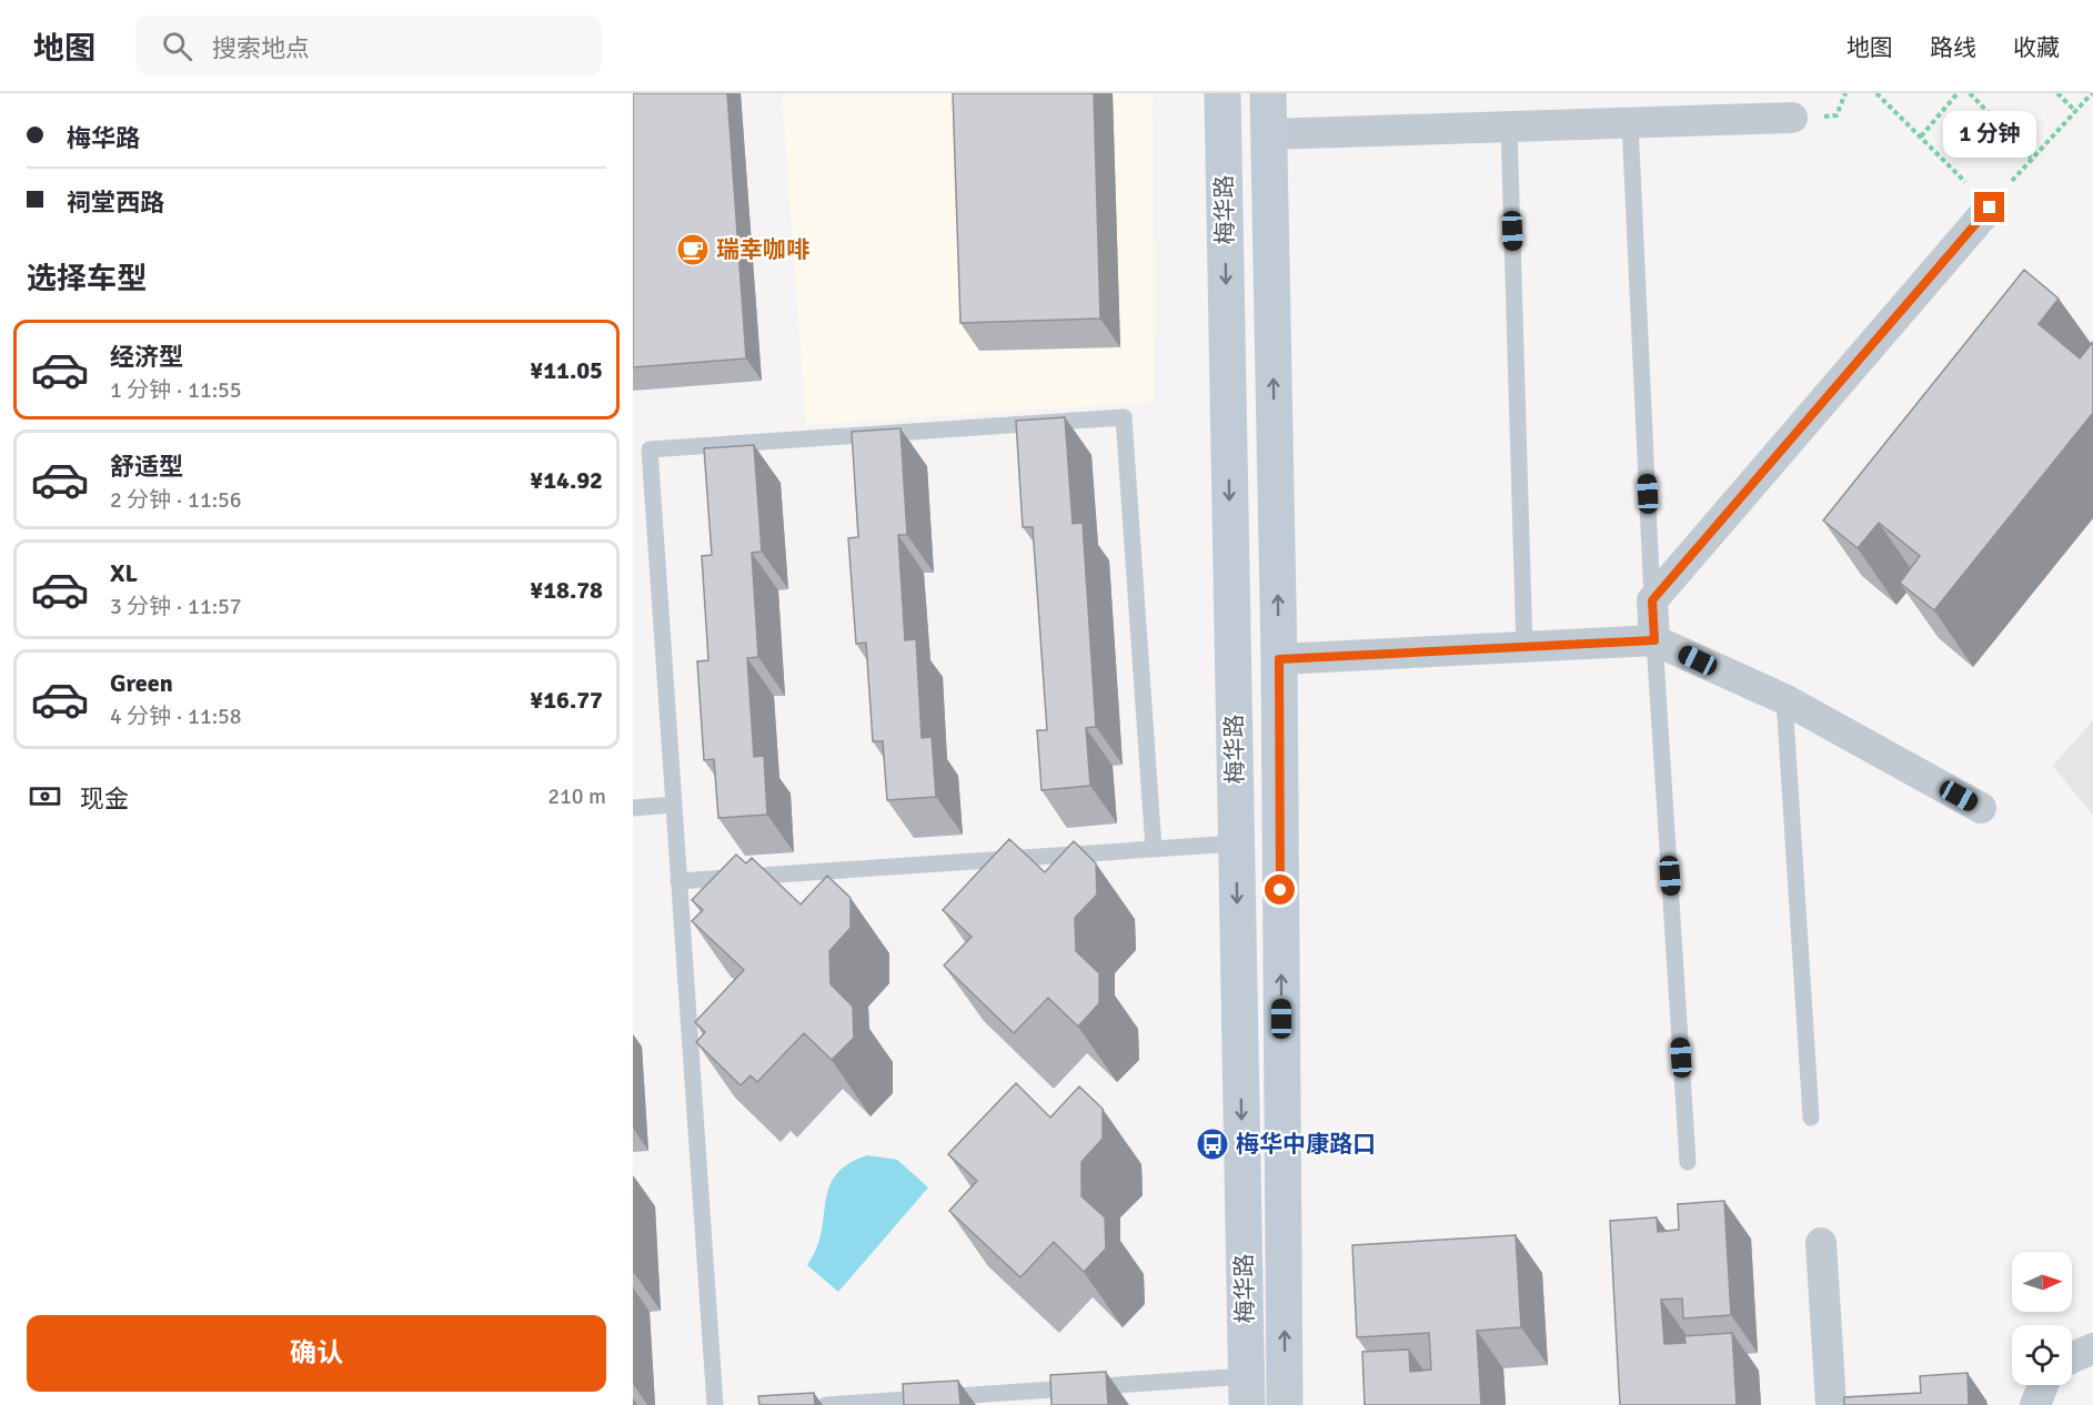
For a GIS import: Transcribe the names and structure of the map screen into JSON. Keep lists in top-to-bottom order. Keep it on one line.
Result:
{"streets":{"main road":["梅华路"]},"places":{"cafe":["瑞幸咖啡"],"bus stop":["梅华中康路口"]},"north":"right","page":{"header":"地图","search":"搜索地点","nav":["地图","路线","收藏"],"banner":["梅华路","祠堂西路"],"bubble":"1 分钟","heading":"选择车型","list":[{"name":"经济型","note":"1 分钟 · 11:55","value":"¥11.05"},{"name":"舒适型","note":"2 分钟 · 11:56","value":"¥14.92"},{"name":"XL","note":"3 分钟 · 11:57","value":"¥18.78"},{"name":"Green","note":"4 分钟 · 11:58","value":"¥16.77"}],"pay":["现金","210 m"],"buttons":"确认"}}
